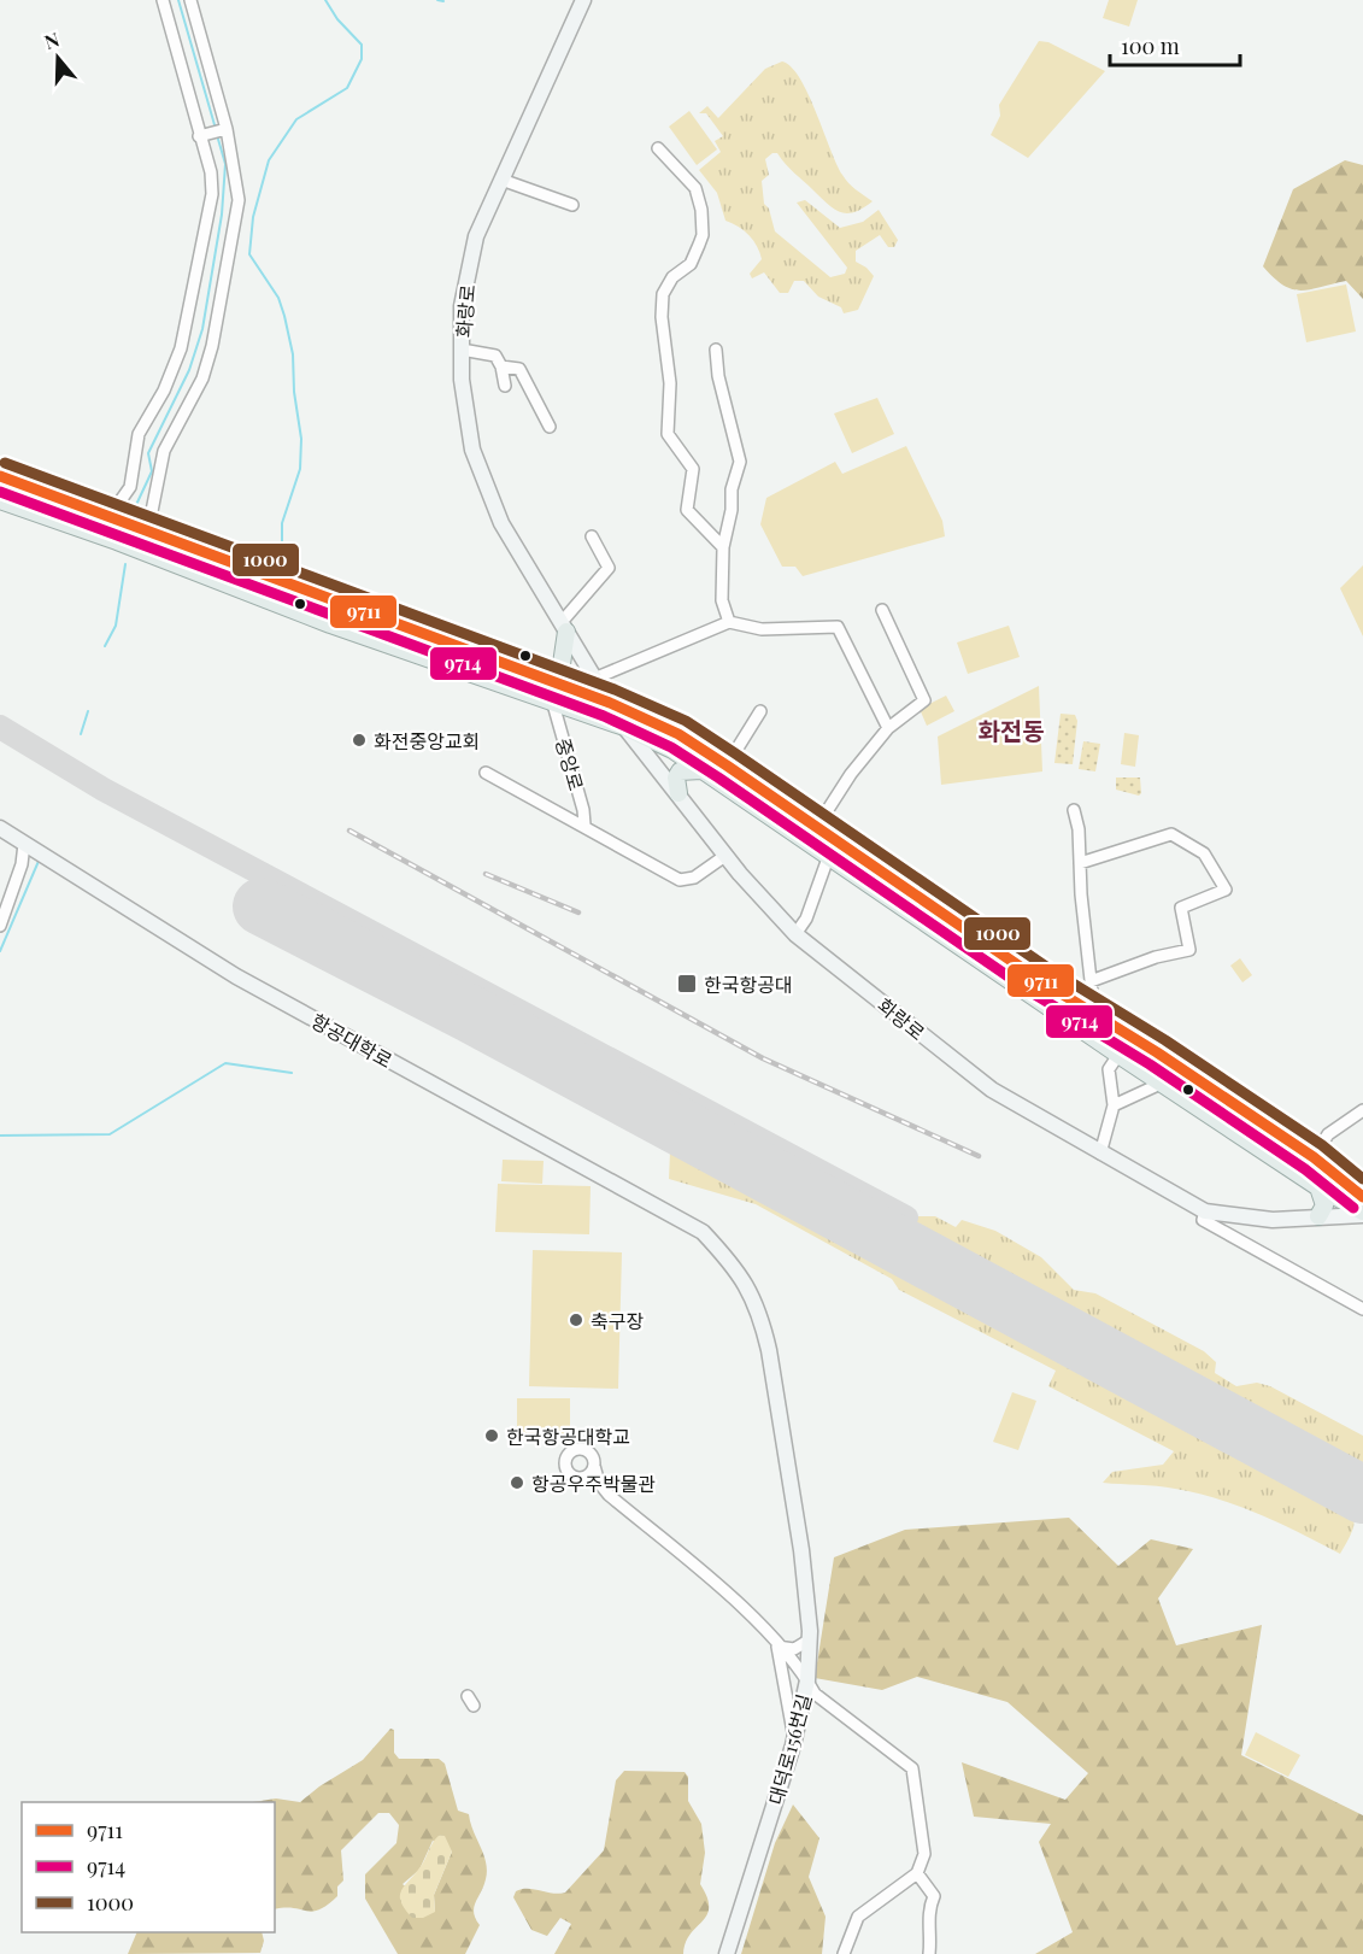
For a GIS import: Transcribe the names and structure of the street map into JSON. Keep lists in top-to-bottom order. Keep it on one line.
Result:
{"streets":{"main road":["화랑로","중앙로","항공대학로","대덕로156번길"]},"crossings":[["화랑로","중앙로"],["항공대학로","대덕로156번길"]],"districts":["화전동"],"places":{"other":["화전중앙교회","축구장","한국항공대학교","항공우주박물관"],"transit":["한국항공대"]},"lines":["transit line 1000","transit line 9711","transit line 9714"],"legend":["9711","9714","1000"],"scale_bar":"100 m","north":"top"}
